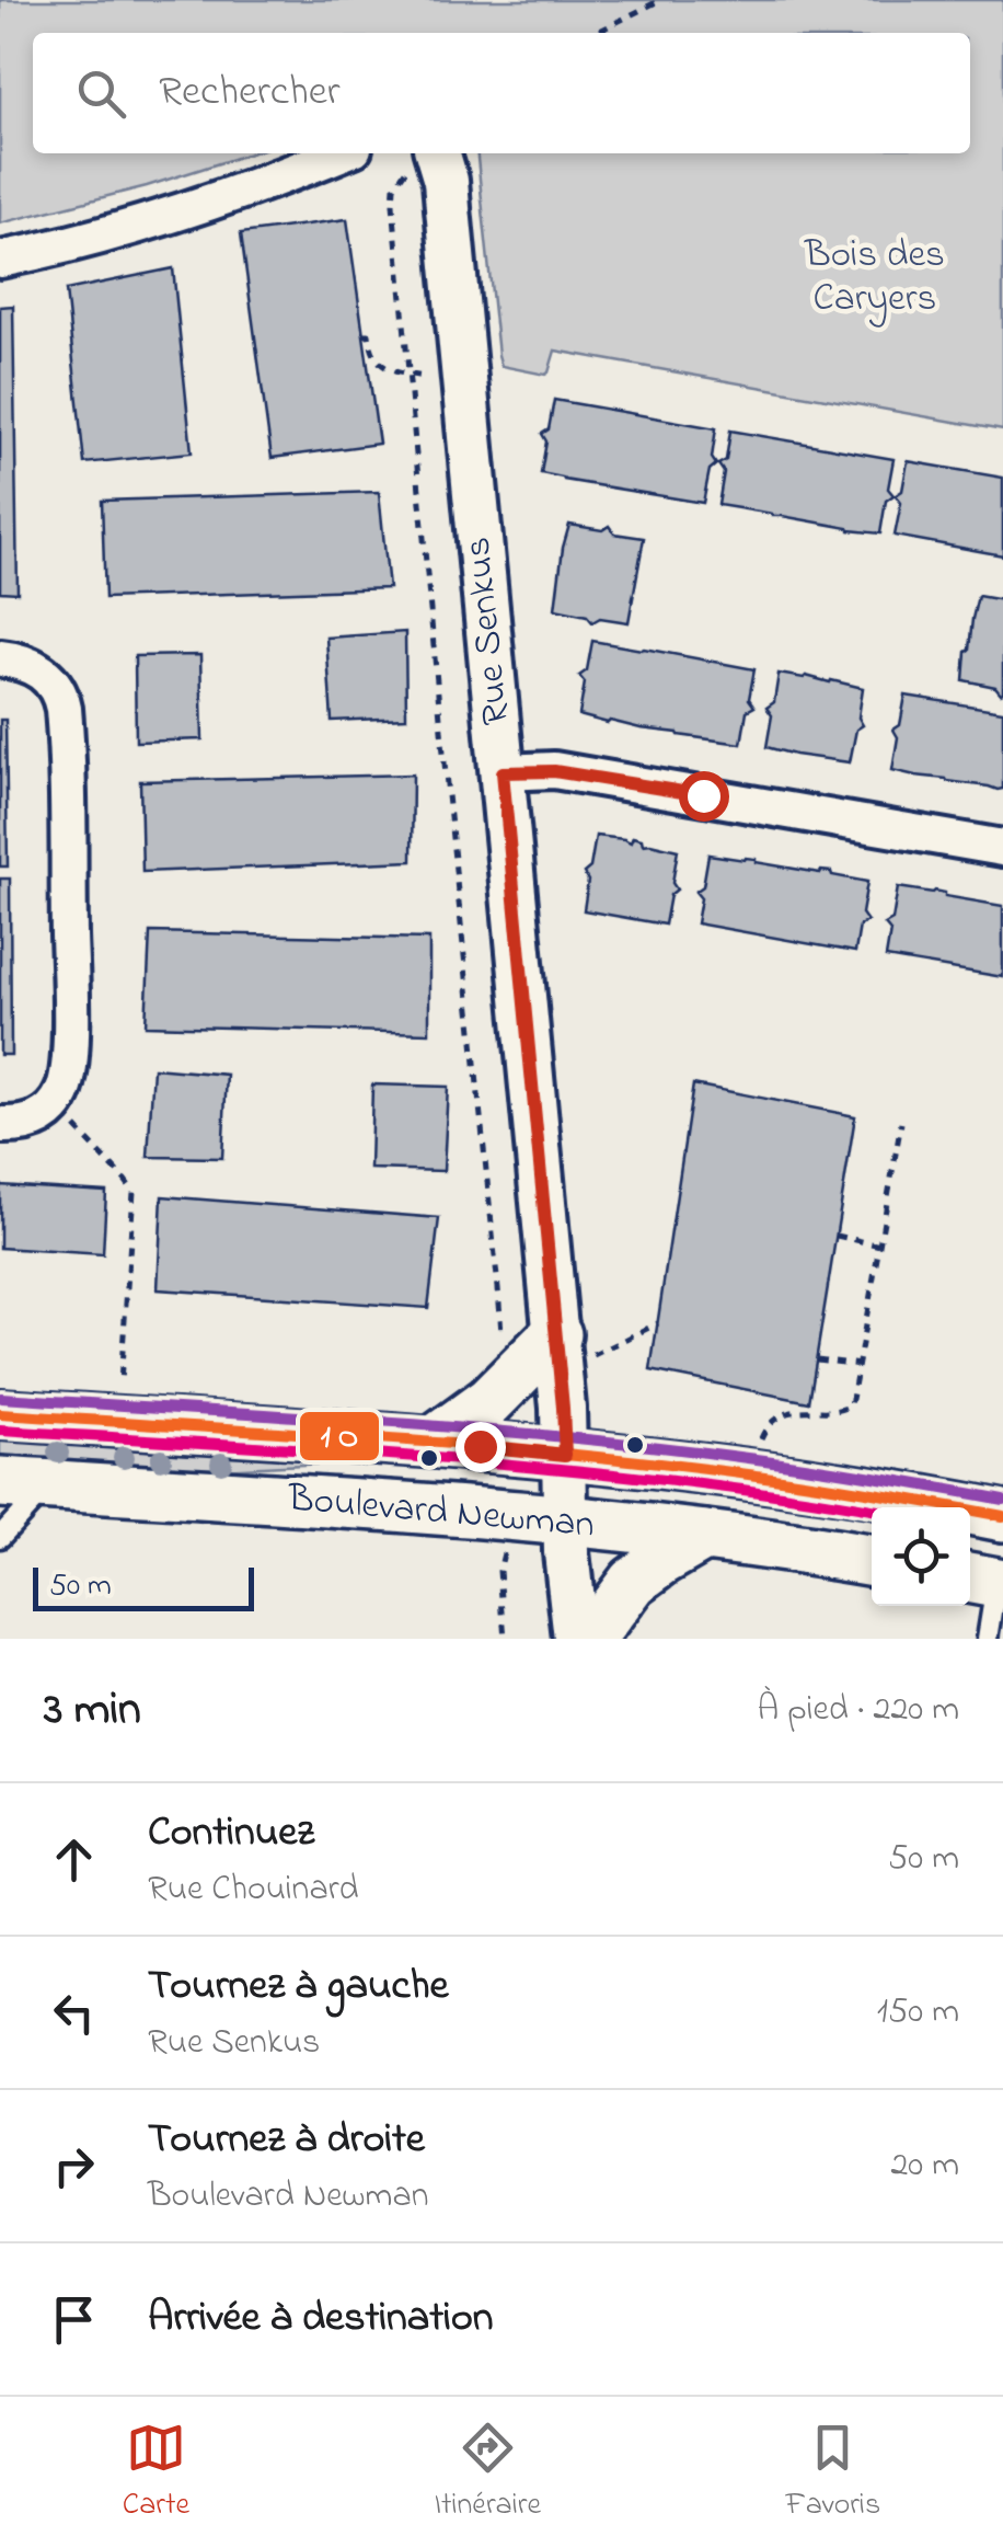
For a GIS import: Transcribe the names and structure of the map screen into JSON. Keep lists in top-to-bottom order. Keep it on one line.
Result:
{"streets":{"main road":["Boulevard Newman"],"street":["Rue Senkus"]},"crossings":[["Rue Senkus","Boulevard Newman"]],"parks":["Bois des Caryers"],"scale_bar":"50 m","page":{"search":"Rechercher","scale":"50 m","heading":["3 min","À pied · 220 m"],"list":[["Continuez","Rue Chouinard","50 m"],["Tournez à gauche","Rue Senkus","150 m"],["Tournez à droite","Boulevard Newman","20 m"],"Arrivée à destination"],"nav":["Carte","Itinéraire","Favoris"]}}
